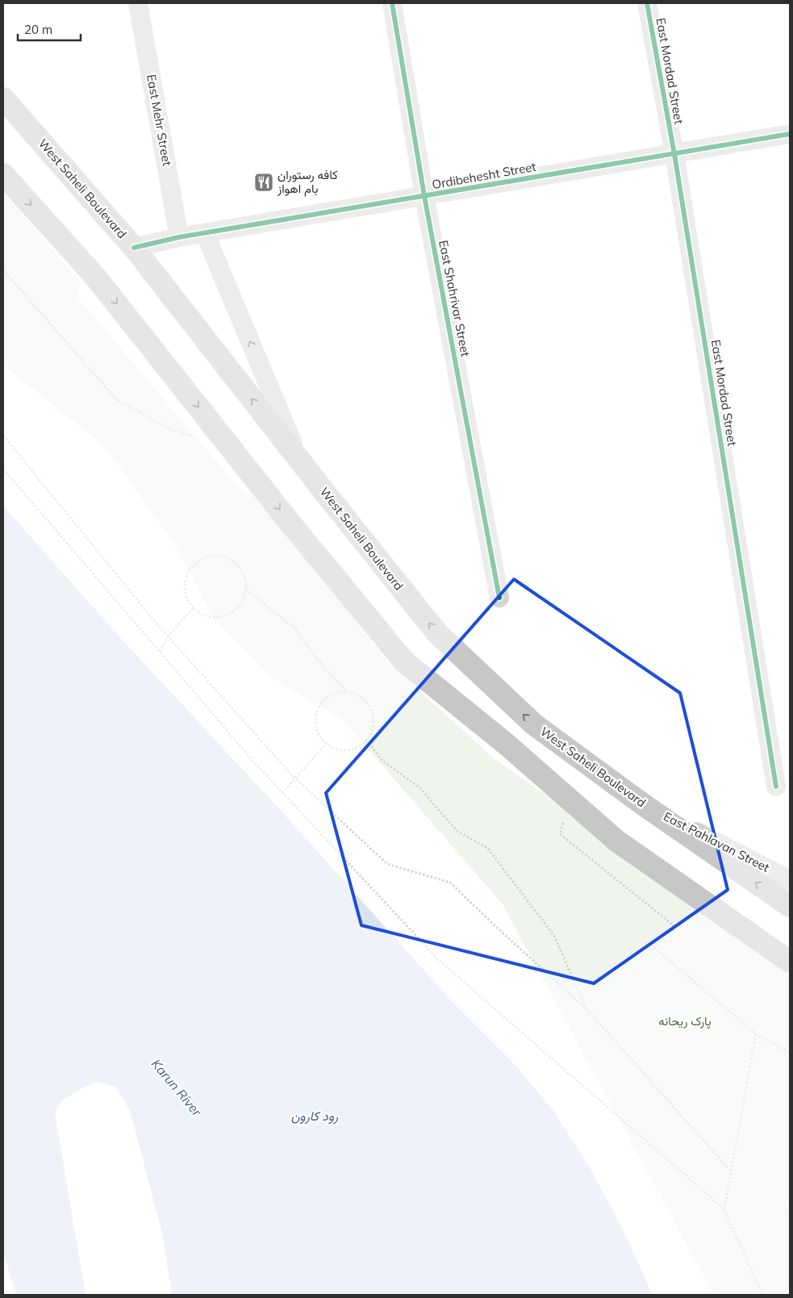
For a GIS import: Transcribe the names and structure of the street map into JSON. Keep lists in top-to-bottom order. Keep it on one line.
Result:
{"streets":{"main road":["West Saheli Boulevard"],"street":["East Mordad Street","East Mehr Street","Ordibehesht Street","East Shahrivar Street","East Pahlavan Street"]},"crossings":[["East Mordad Street","Ordibehesht Street"],["East Mehr Street","Ordibehesht Street"],["Ordibehesht Street","West Saheli Boulevard"],["Ordibehesht Street","East Shahrivar Street"],["West Saheli Boulevard","East Pahlavan Street"]],"water":["Karun River","رود کارون"],"parks":["پارک ریحانه"],"places":{"restaurant":["کافه رستوران بام اهواز"]},"scale_bar":"20 m"}
